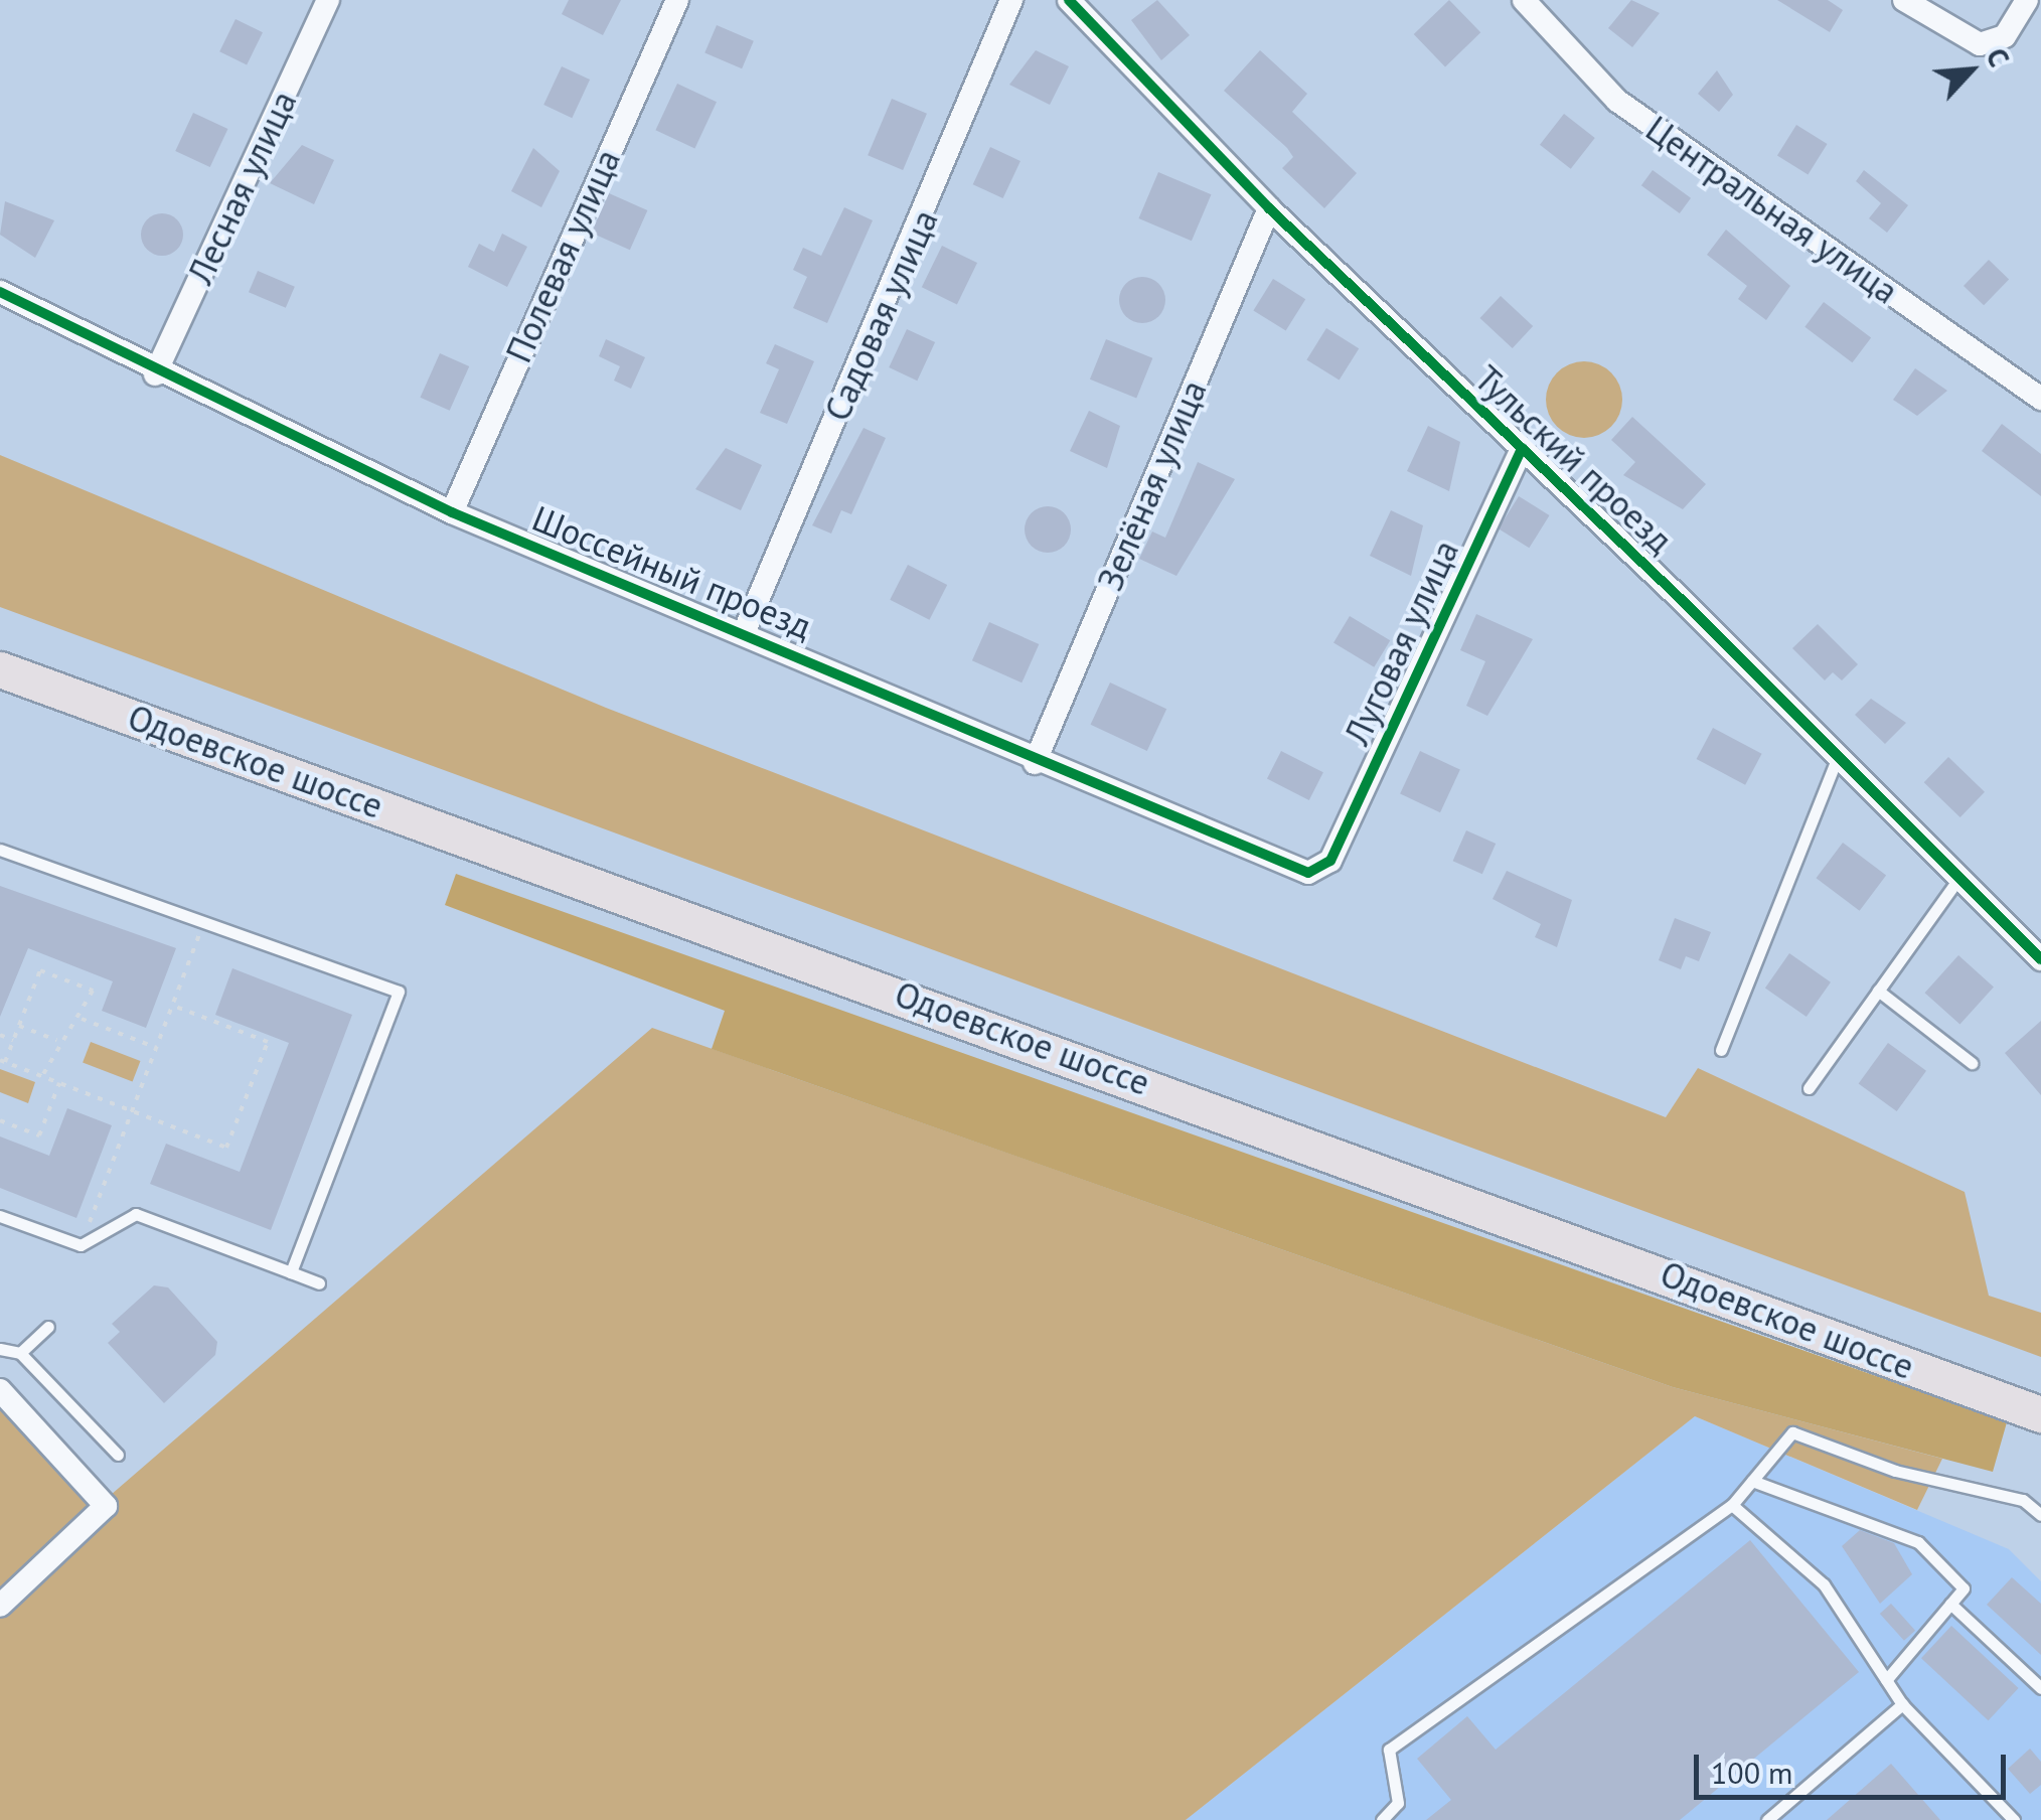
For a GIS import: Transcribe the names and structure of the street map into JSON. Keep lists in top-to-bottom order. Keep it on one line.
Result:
{"streets":{"main road":["Одоевское шоссе"],"street":["Лесная улица","Центральная улица","Полевая улица","Садовая улица","Тульский проезд","Зелёная улица","Шоссейный проезд","Луговая улица"]},"crossings":[["Лесная улица","Шоссейный проезд"],["Полевая улица","Шоссейный проезд"],["Садовая улица","Шоссейный проезд"],["Тульский проезд","Зелёная улица"],["Тульский проезд","Луговая улица"],["Зелёная улица","Шоссейный проезд"],["Шоссейный проезд","Луговая улица"]],"scale_bar":"100 m","north":"top right"}
